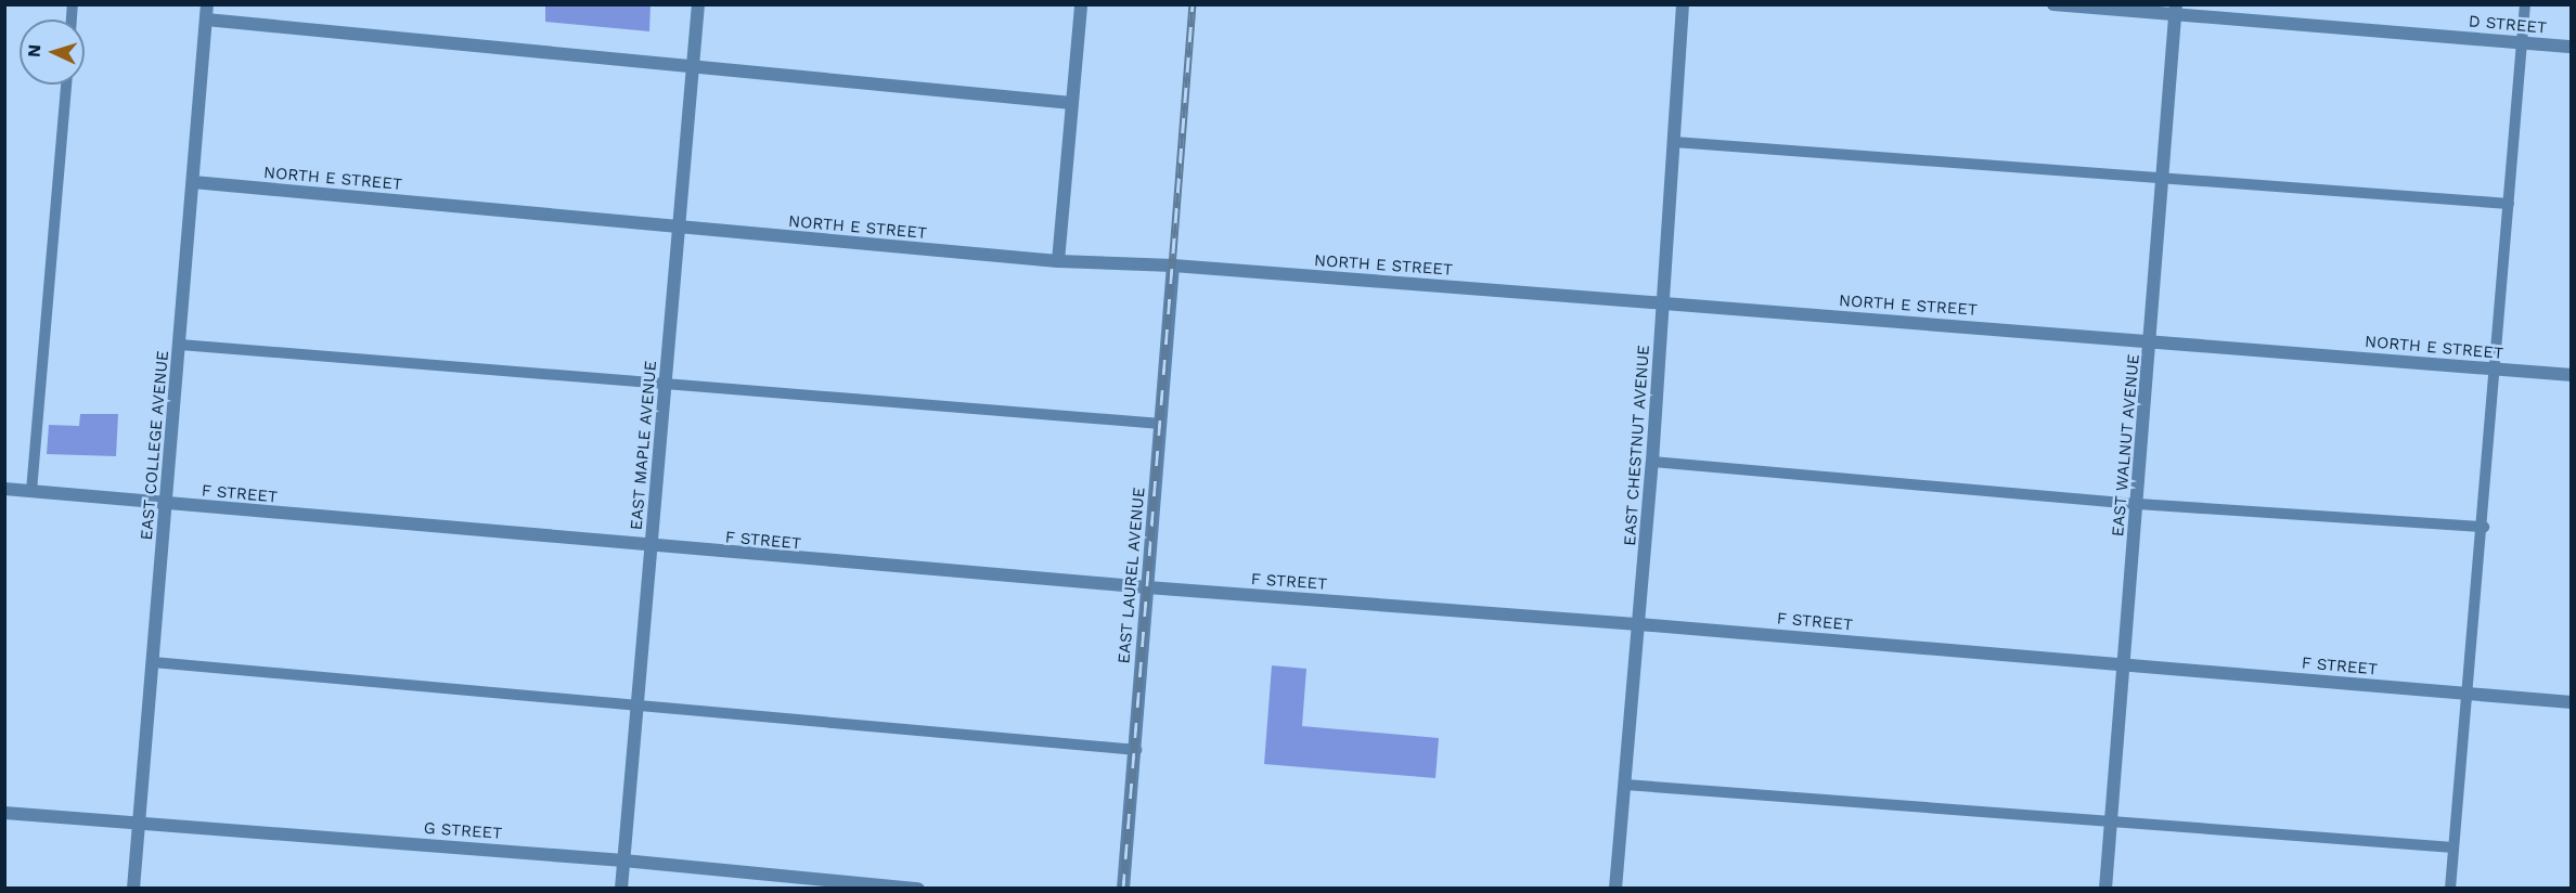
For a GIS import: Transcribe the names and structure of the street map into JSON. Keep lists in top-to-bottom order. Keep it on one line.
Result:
{"streets":{"street":["D STREET","NORTH E STREET","EAST COLLEGE AVENUE","EAST MAPLE AVENUE","EAST CHESTNUT AVENUE","EAST WALNUT AVENUE","F STREET","EAST LAUREL AVENUE","G STREET"]},"crossings":[["D STREET","EAST WALNUT AVENUE"],["NORTH E STREET","EAST COLLEGE AVENUE"],["NORTH E STREET","EAST MAPLE AVENUE"],["NORTH E STREET","EAST CHESTNUT AVENUE"],["NORTH E STREET","EAST WALNUT AVENUE"],["NORTH E STREET","EAST LAUREL AVENUE"],["EAST COLLEGE AVENUE","F STREET"],["EAST COLLEGE AVENUE","G STREET"],["EAST MAPLE AVENUE","F STREET"],["EAST MAPLE AVENUE","G STREET"],["EAST CHESTNUT AVENUE","F STREET"],["EAST WALNUT AVENUE","F STREET"],["F STREET","EAST LAUREL AVENUE"]],"north":"left"}
